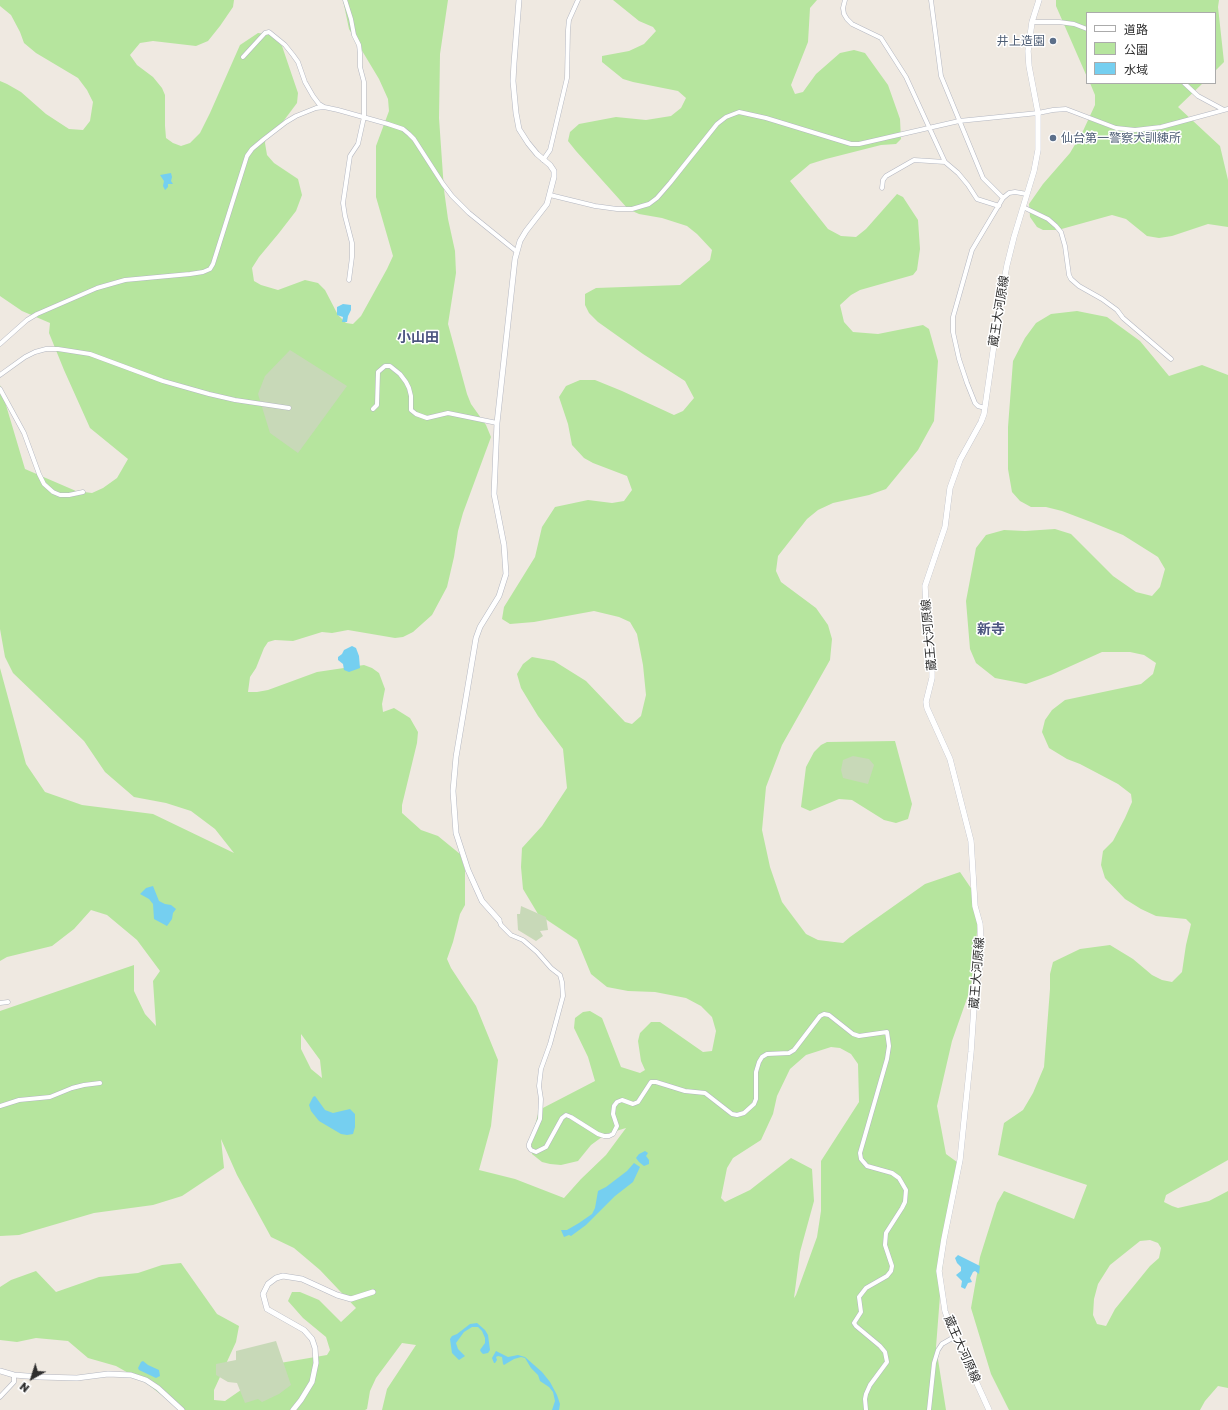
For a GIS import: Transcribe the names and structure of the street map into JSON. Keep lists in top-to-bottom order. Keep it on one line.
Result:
{"streets":{"main road":["蔵王大河原線"]},"districts":["小山田","新寺"],"places":["井上造園","仙台第一警察犬訓練所"],"legend":["道路","公園","水域"],"north":"bottom left"}
